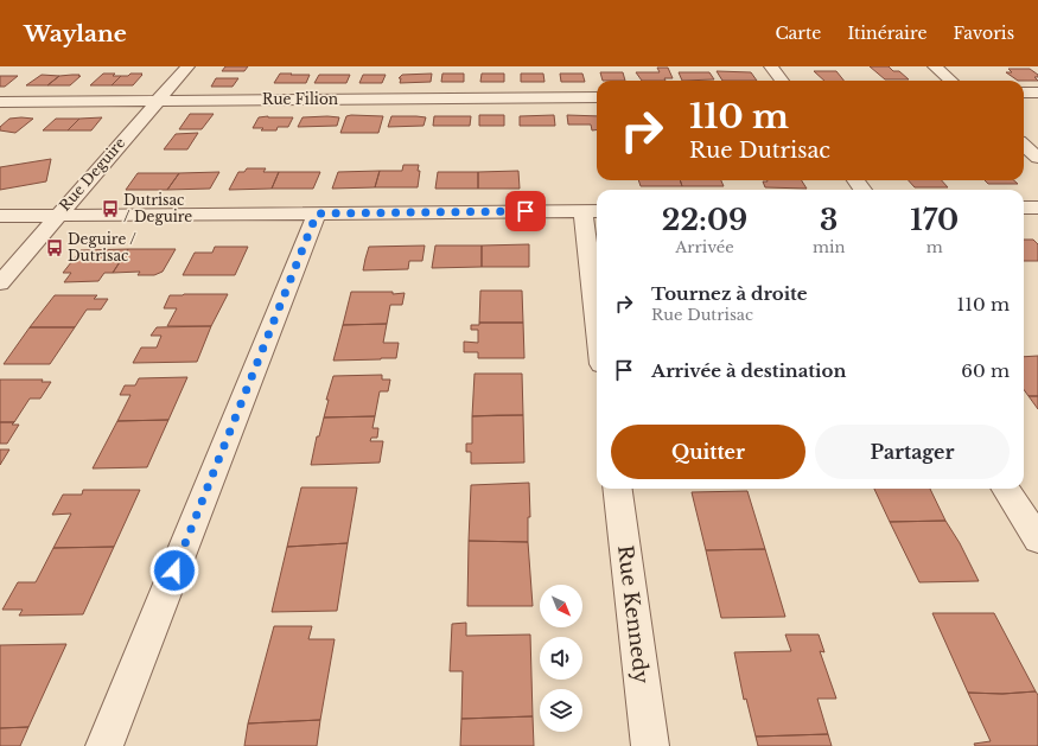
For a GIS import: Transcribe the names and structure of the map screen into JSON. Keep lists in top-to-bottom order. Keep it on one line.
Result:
{"streets":{"street":["Rue Filion","Rue Deguire","Rue Kennedy"]},"crossings":[["Rue Filion","Rue Deguire"]],"places":{"bus stop":["Dutrisac / Deguire","Deguire / Dutrisac"]},"north":"bottom right","page":{"header":"Waylane","nav":["Carte","Itinéraire","Favoris"],"turn":["110 m","Rue Dutrisac"],"eta":["22:09","Arrivée","3","min","170","m"],"list":[{"name":"Tournez à droite","note":"Rue Dutrisac","value":"110 m"},{"name":"Arrivée à destination","value":"60 m"}],"buttons":["Quitter","Partager"]}}
